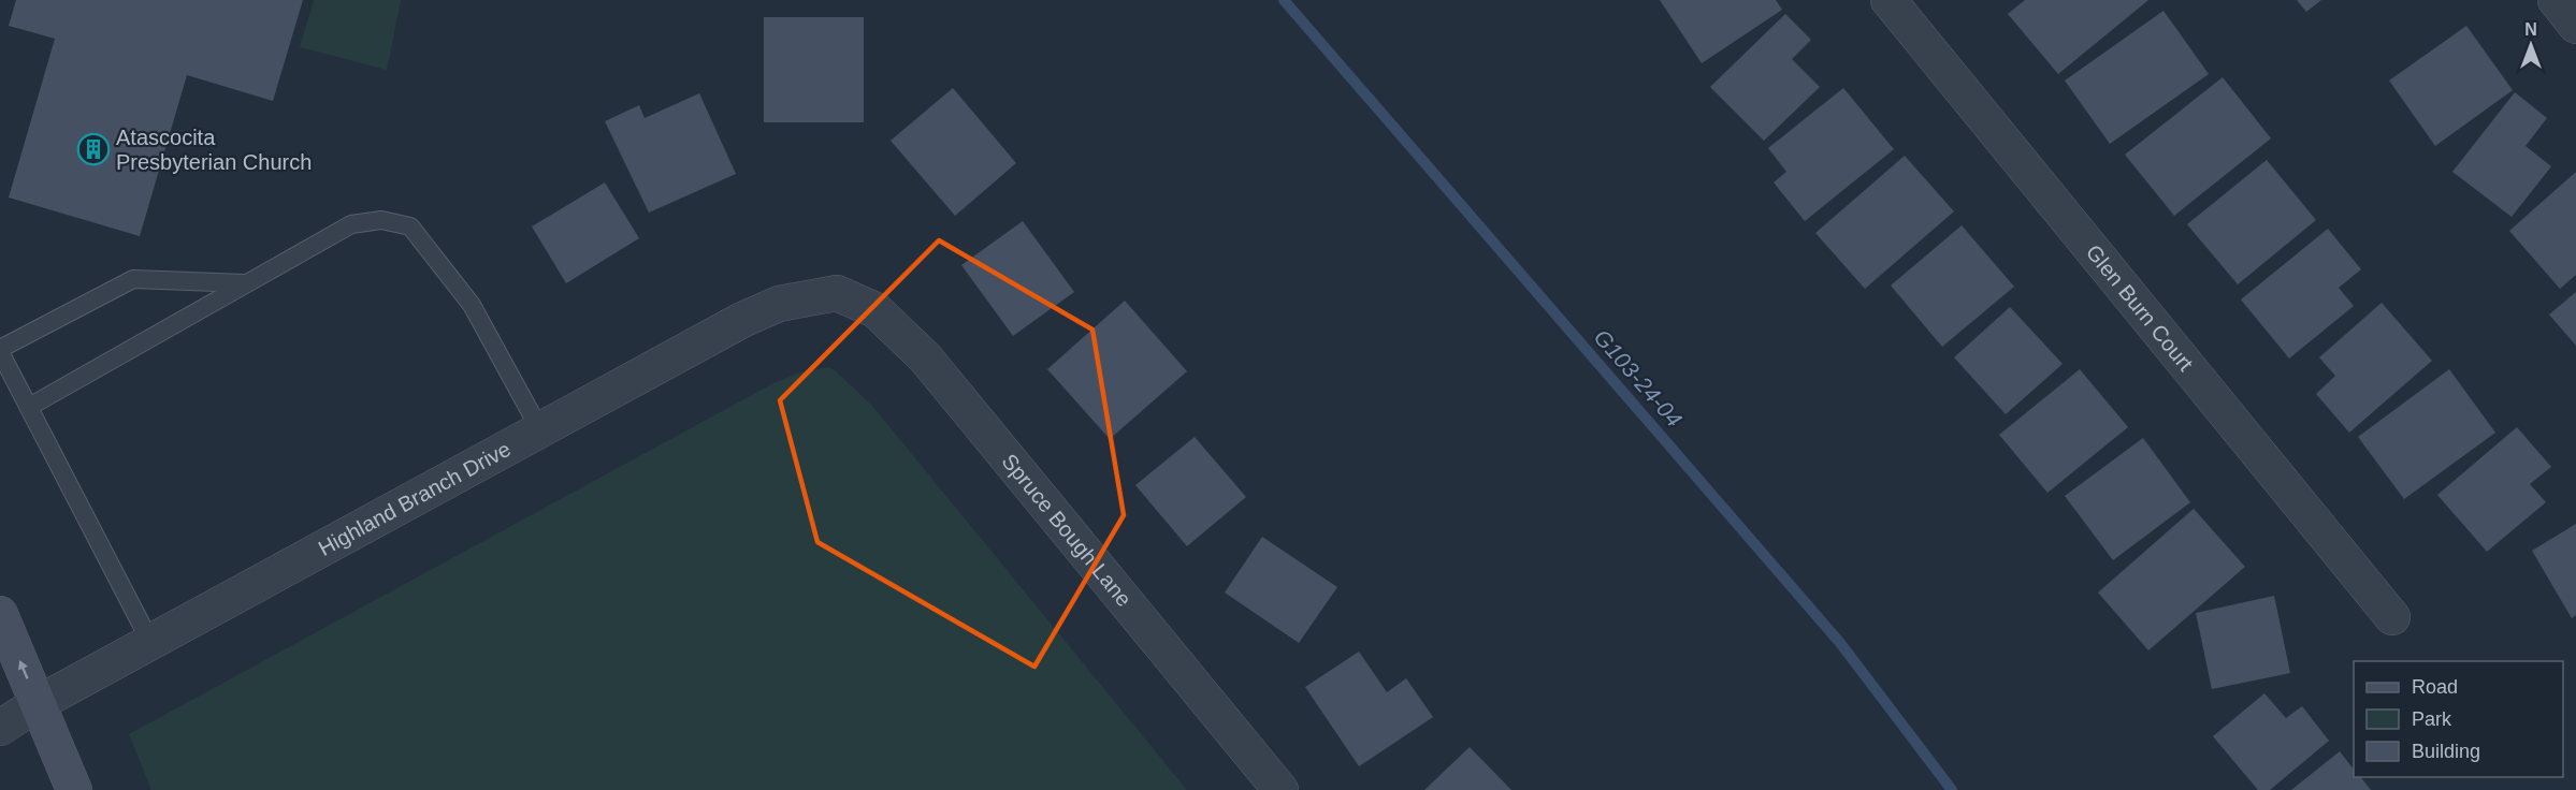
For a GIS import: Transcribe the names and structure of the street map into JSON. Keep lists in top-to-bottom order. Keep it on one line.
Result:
{"streets":{"street":["Glen Burn Court","Highland Branch Drive","Spruce Bough Lane"]},"crossings":[["Highland Branch Drive","Spruce Bough Lane"]],"water":["G103-24-04"],"places":{"building":["Atascocita Presbyterian Church"]},"legend":["Road","Park","Building"],"north":"top"}
